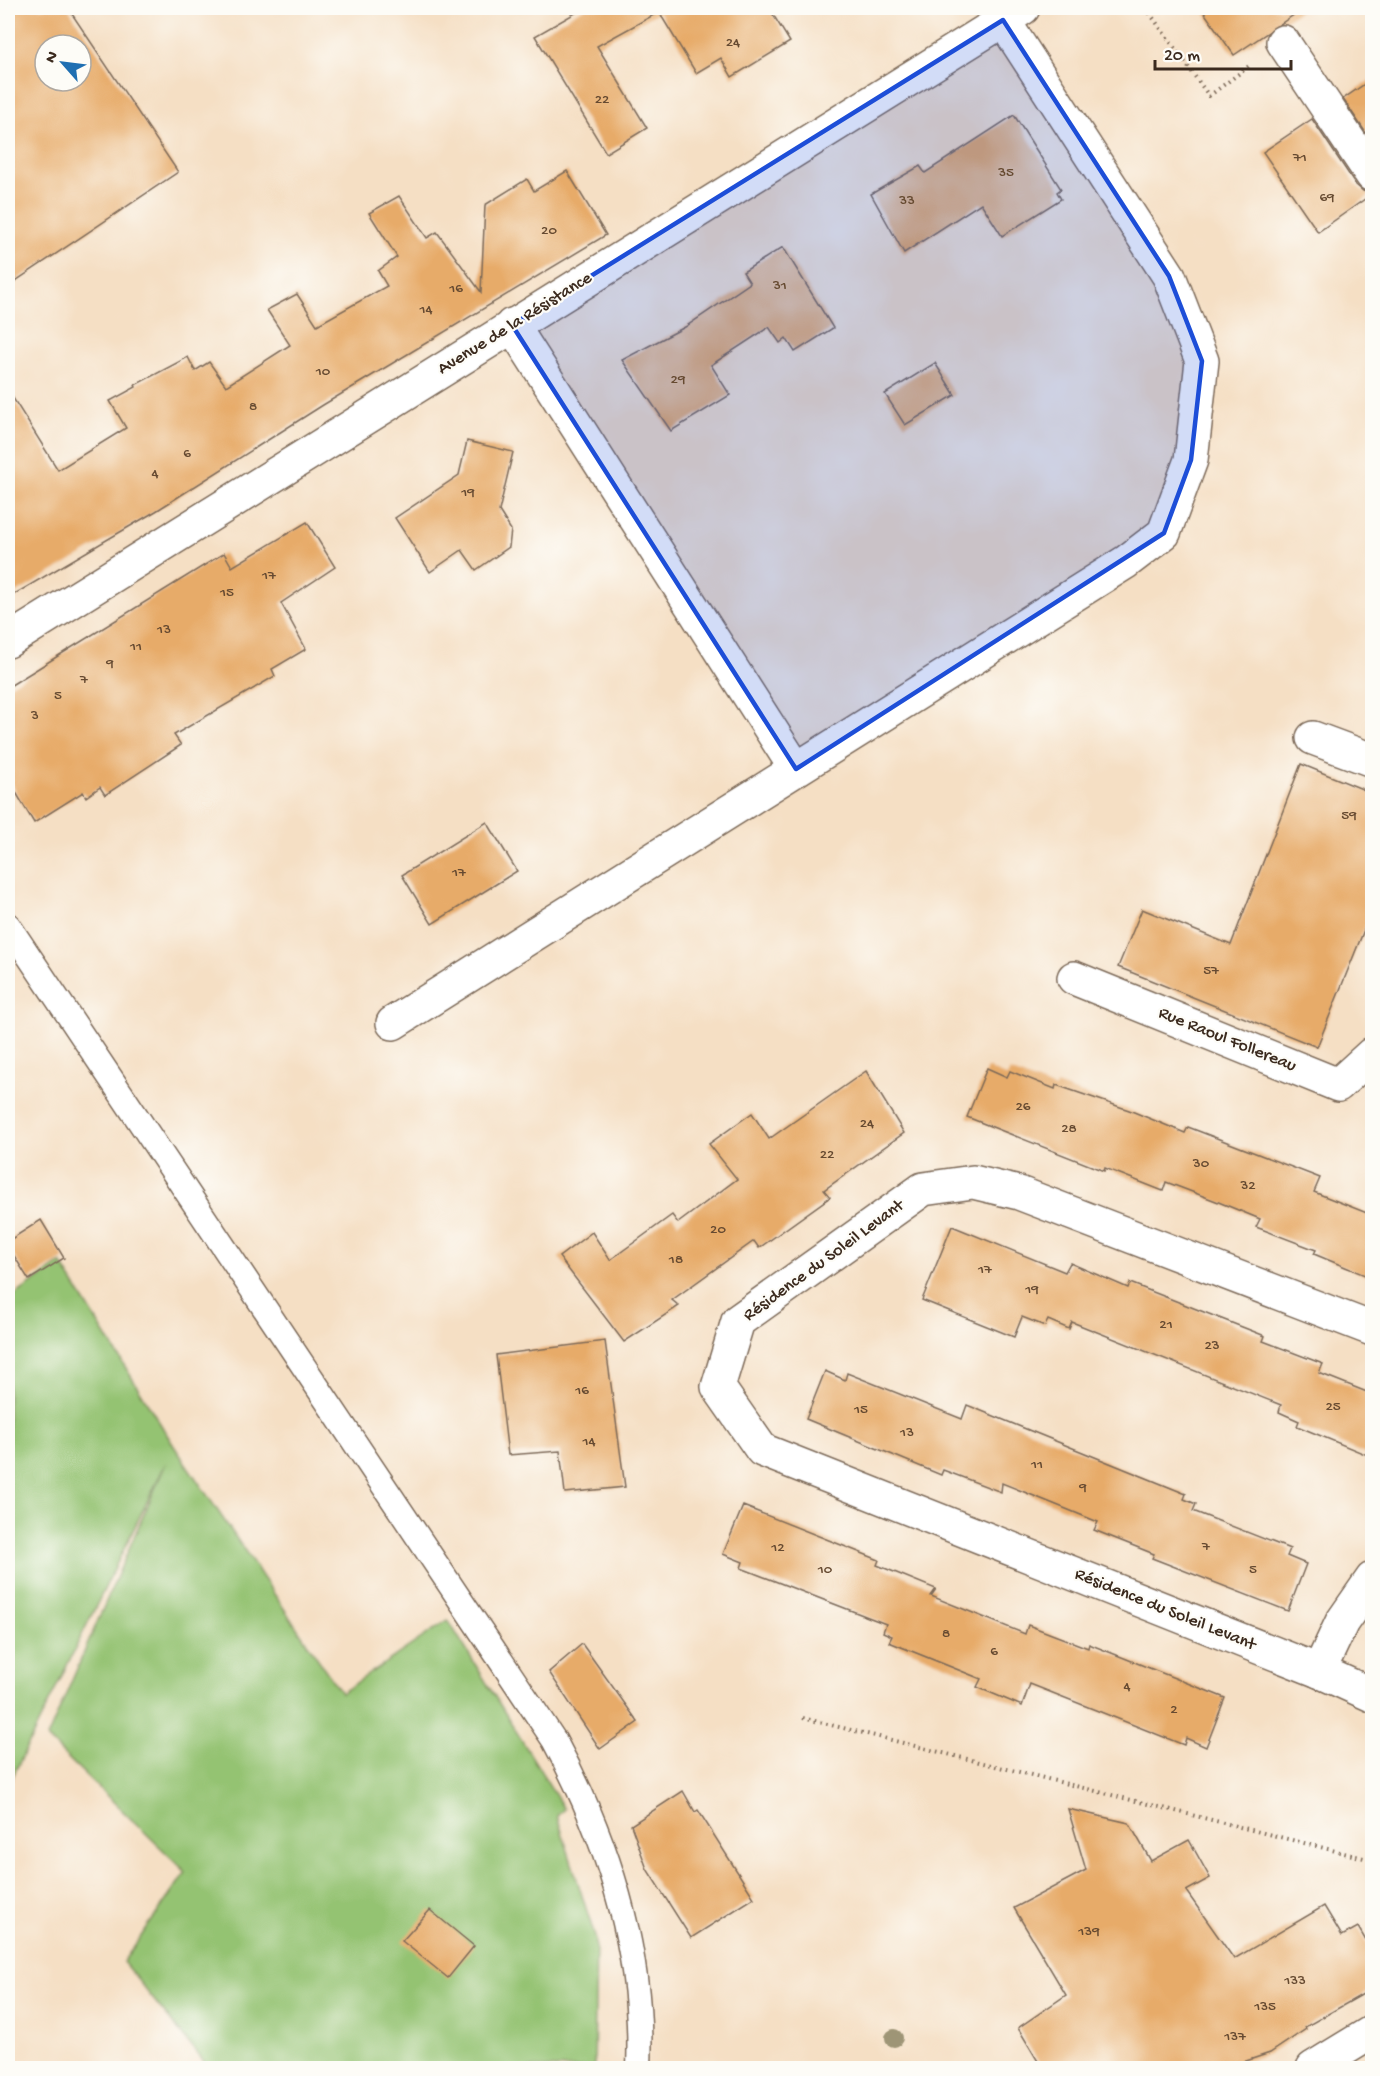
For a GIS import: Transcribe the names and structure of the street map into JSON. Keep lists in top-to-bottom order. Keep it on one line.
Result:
{"streets":{"street":["Avenue de la Résistance","Rue Raoul Follereau","Résidence du Soleil Levant"]},"house_numbers":["24","22","71","35","69","33","20","31","16","14","10","29","8","6","4","19","17","15","13","11","9","7","5","3","59","17","57","26","24","28","22","30","32","20","18","17","19","21","23","16","25","15","13","14","11","9","7","12","10","5","8","6","4","2","139","133","135","137"],"scale_bar":"20 m","north":"top left"}
